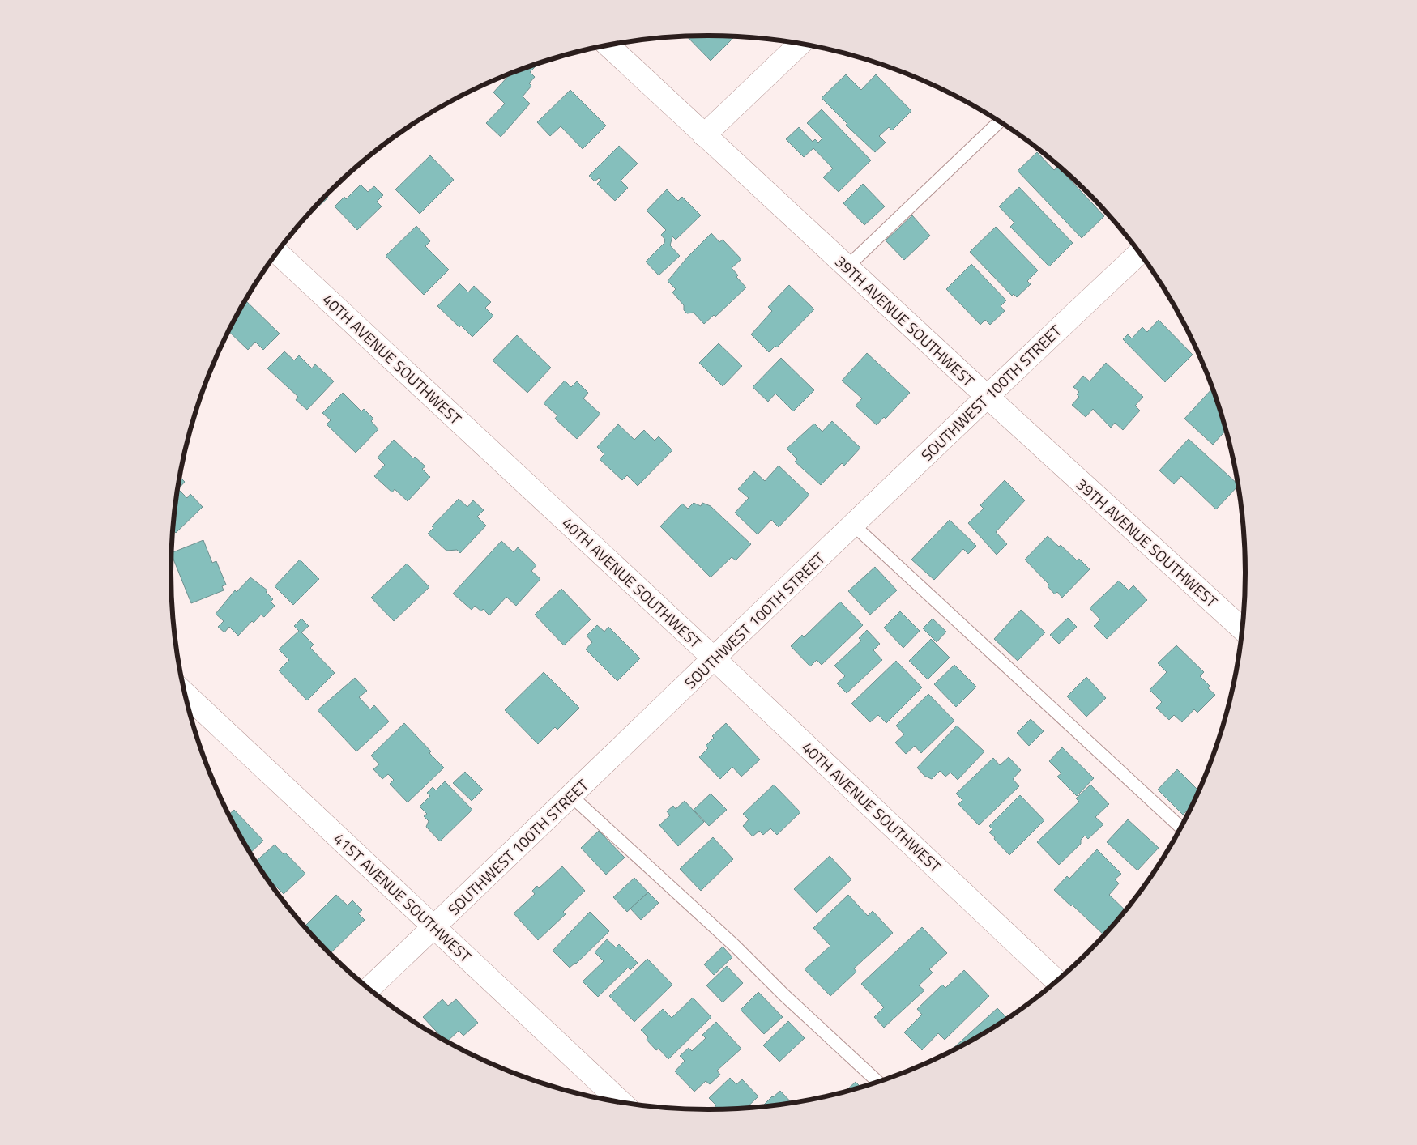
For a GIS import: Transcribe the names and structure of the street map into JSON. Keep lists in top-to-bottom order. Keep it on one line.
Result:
{"streets":{"street":["39TH AVENUE SOUTHWEST","40TH AVENUE SOUTHWEST","SOUTHWEST 100TH STREET","41ST AVENUE SOUTHWEST"]},"crossings":[["39TH AVENUE SOUTHWEST","SOUTHWEST 100TH STREET"],["40TH AVENUE SOUTHWEST","SOUTHWEST 100TH STREET"],["SOUTHWEST 100TH STREET","41ST AVENUE SOUTHWEST"]]}
